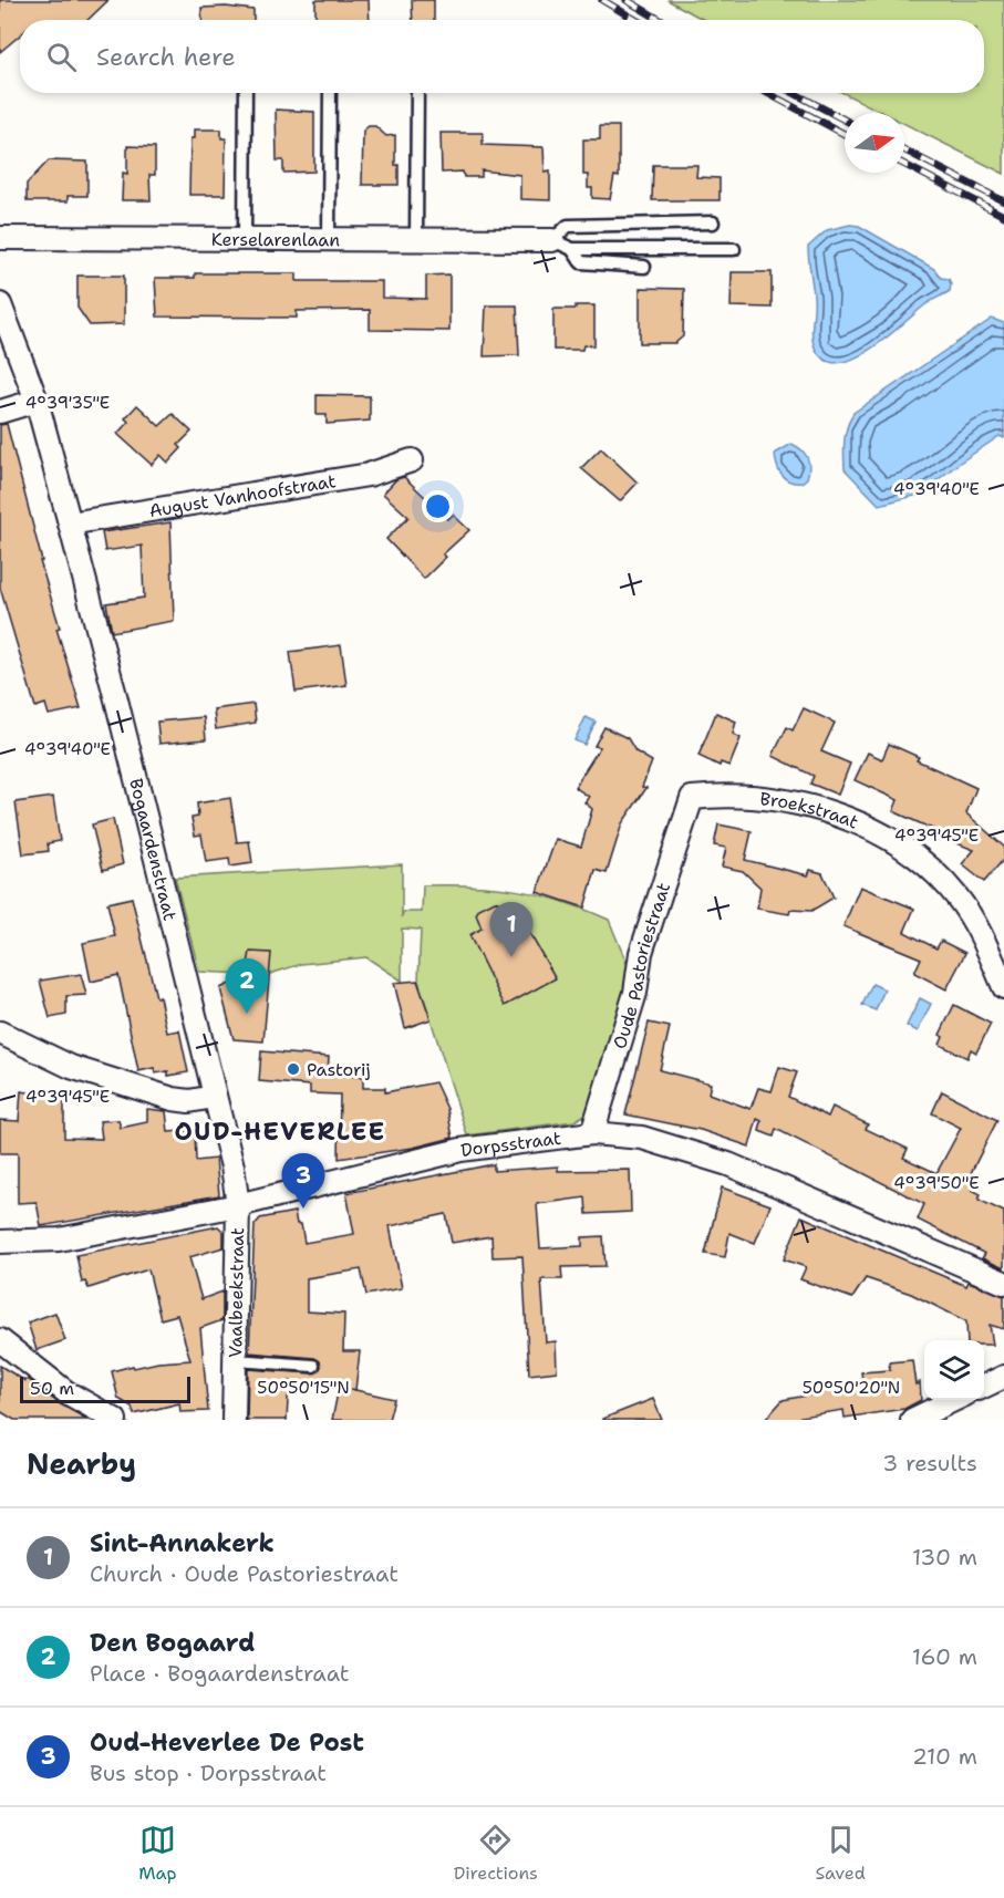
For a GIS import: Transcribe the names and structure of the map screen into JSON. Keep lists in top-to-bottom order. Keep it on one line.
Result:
{"streets":{"street":["Kerselarenlaan","August Vanhoofstraat","Broekstraat","Bogaardenstraat","Oude Pastoriestraat","Dorpsstraat","Vaalbeekstraat"]},"crossings":[["August Vanhoofstraat","Bogaardenstraat"],["Broekstraat","Oude Pastoriestraat"],["Bogaardenstraat","Dorpsstraat"],["Bogaardenstraat","Vaalbeekstraat"],["Oude Pastoriestraat","Dorpsstraat"],["Dorpsstraat","Vaalbeekstraat"]],"districts":["OUD-HEVERLEE"],"places":["Pastorij"],"scale_bar":"50 m","north":"right","page":{"search":"Search here","pins":["1","2","3"],"scale":"50 m","heading":["Nearby","3 results"],"list":[{"mark":"1","name":"Sint-Annakerk","note":"Church · Oude Pastoriestraat","value":"130 m"},{"mark":"2","name":"Den Bogaard","note":"Place · Bogaardenstraat","value":"160 m"},{"mark":"3","name":"Oud-Heverlee De Post","note":"Bus stop · Dorpsstraat","value":"210 m"}],"nav":["Map","Directions","Saved"]},"coordinates":["4°39'35\"E","4°39'40\"E","4°39'45\"E","4°39'50\"E","50°50'15\"N","50°50'20\"N"]}
